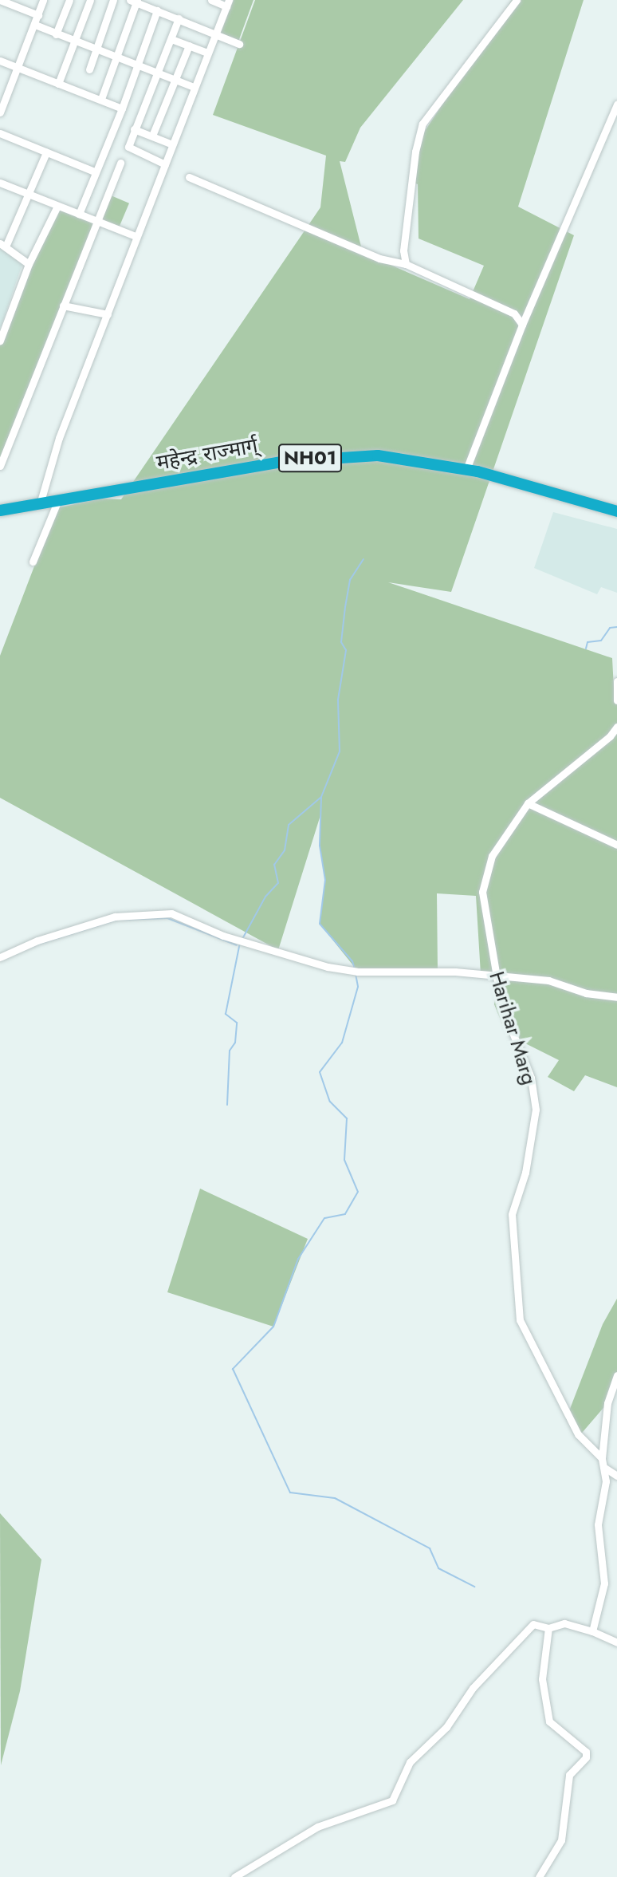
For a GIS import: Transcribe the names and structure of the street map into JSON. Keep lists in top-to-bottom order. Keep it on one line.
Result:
{"streets":{"highway":["महेन्द्र राज्मार्ग्","NH01"],"street":["Harihar Marg"]}}
